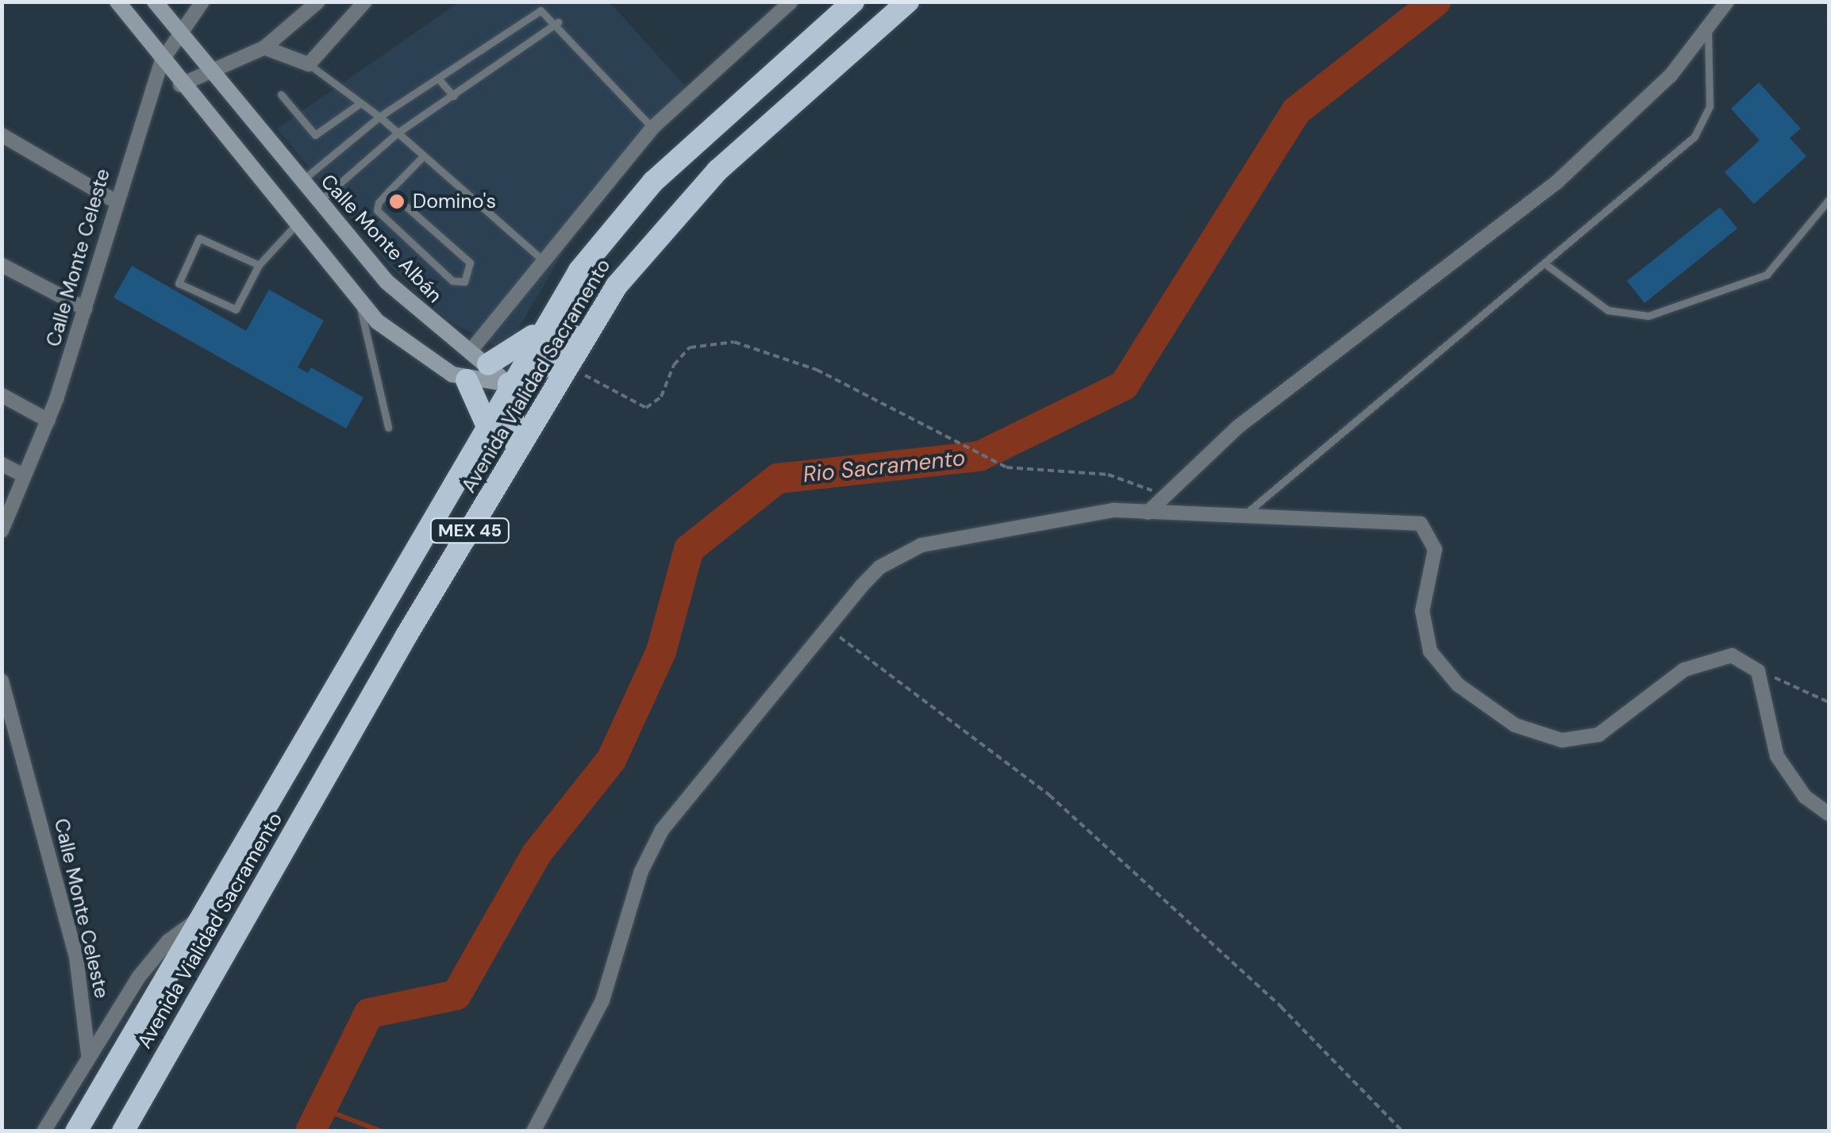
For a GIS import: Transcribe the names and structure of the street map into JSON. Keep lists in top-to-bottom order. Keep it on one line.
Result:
{"streets":{"highway":["Avenida Vialidad Sacramento","MEX 45"],"main road":["Calle Monte Albán"],"street":["Calle Monte Celeste"]},"crossings":[["Calle Monte Albán","Calle Monte Celeste"],["Calle Monte Albán","Avenida Vialidad Sacramento"]],"water":["Rio Sacramento"],"places":["Domino's"]}
